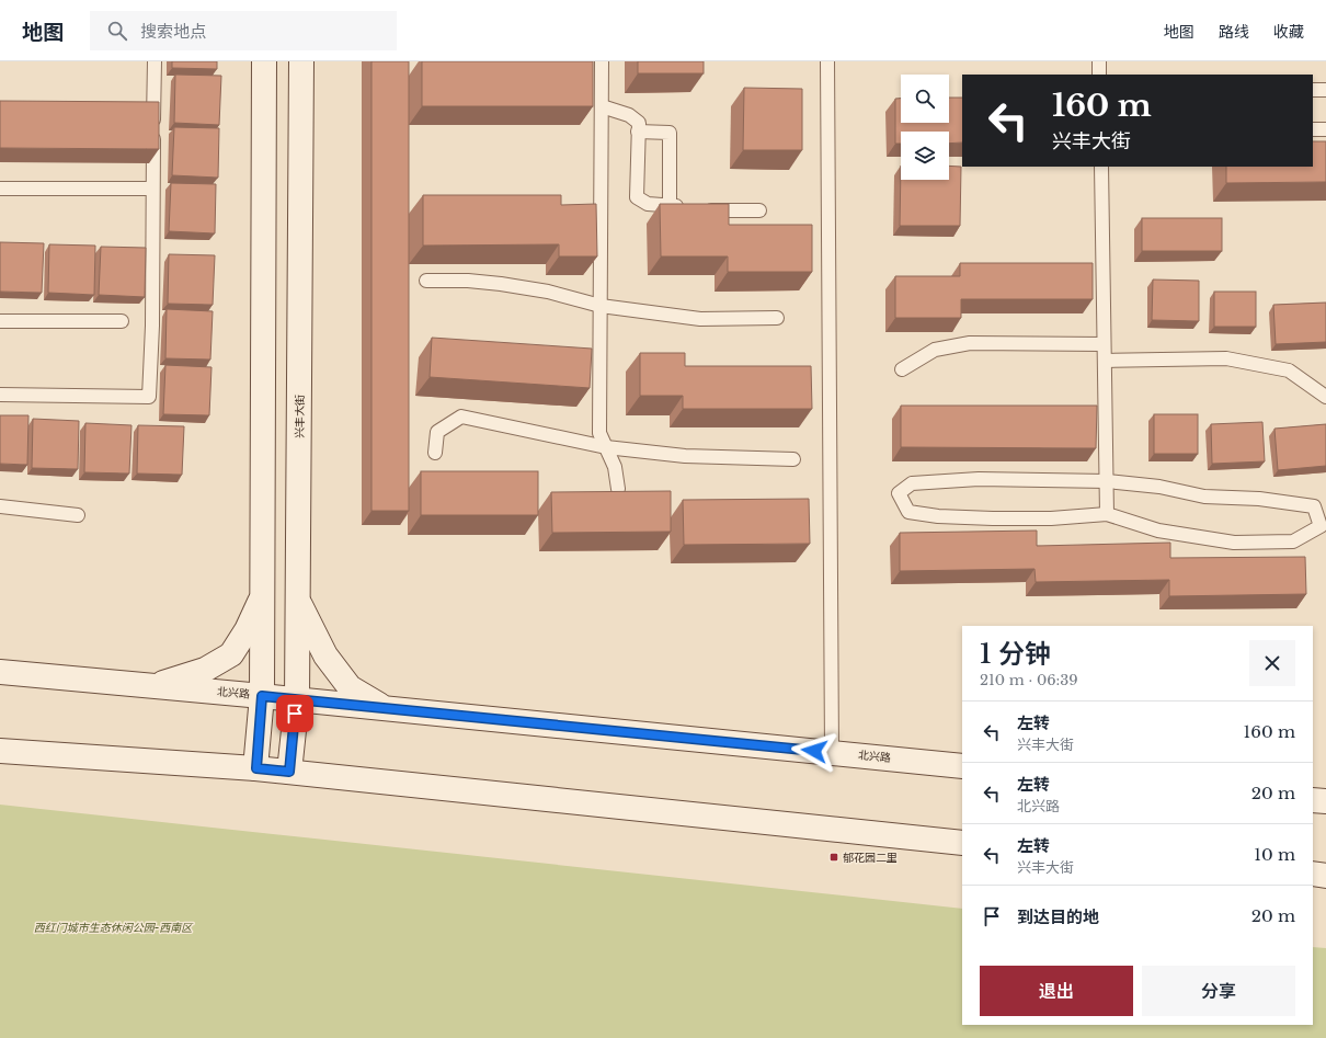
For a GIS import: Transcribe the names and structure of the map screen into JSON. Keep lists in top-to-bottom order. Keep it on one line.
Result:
{"streets":{"main road":["兴丰大街","北兴路"]},"crossings":[["兴丰大街","北兴路"]],"parks":["西红门城市生态休闲公园-西南区"],"places":{"transit":["郁花园二里"]},"page":{"header":"地图","search":"搜索地点","nav":["地图","路线","收藏"],"turn":["160 m","兴丰大街"],"heading":["1 分钟","210 m · 06:39"],"list":[{"name":"左转","note":"兴丰大街","value":"160 m"},{"name":"左转","note":"北兴路","value":"20 m"},{"name":"左转","note":"兴丰大街","value":"10 m"},{"name":"到达目的地","value":"20 m"}],"buttons":["退出","分享"]}}
